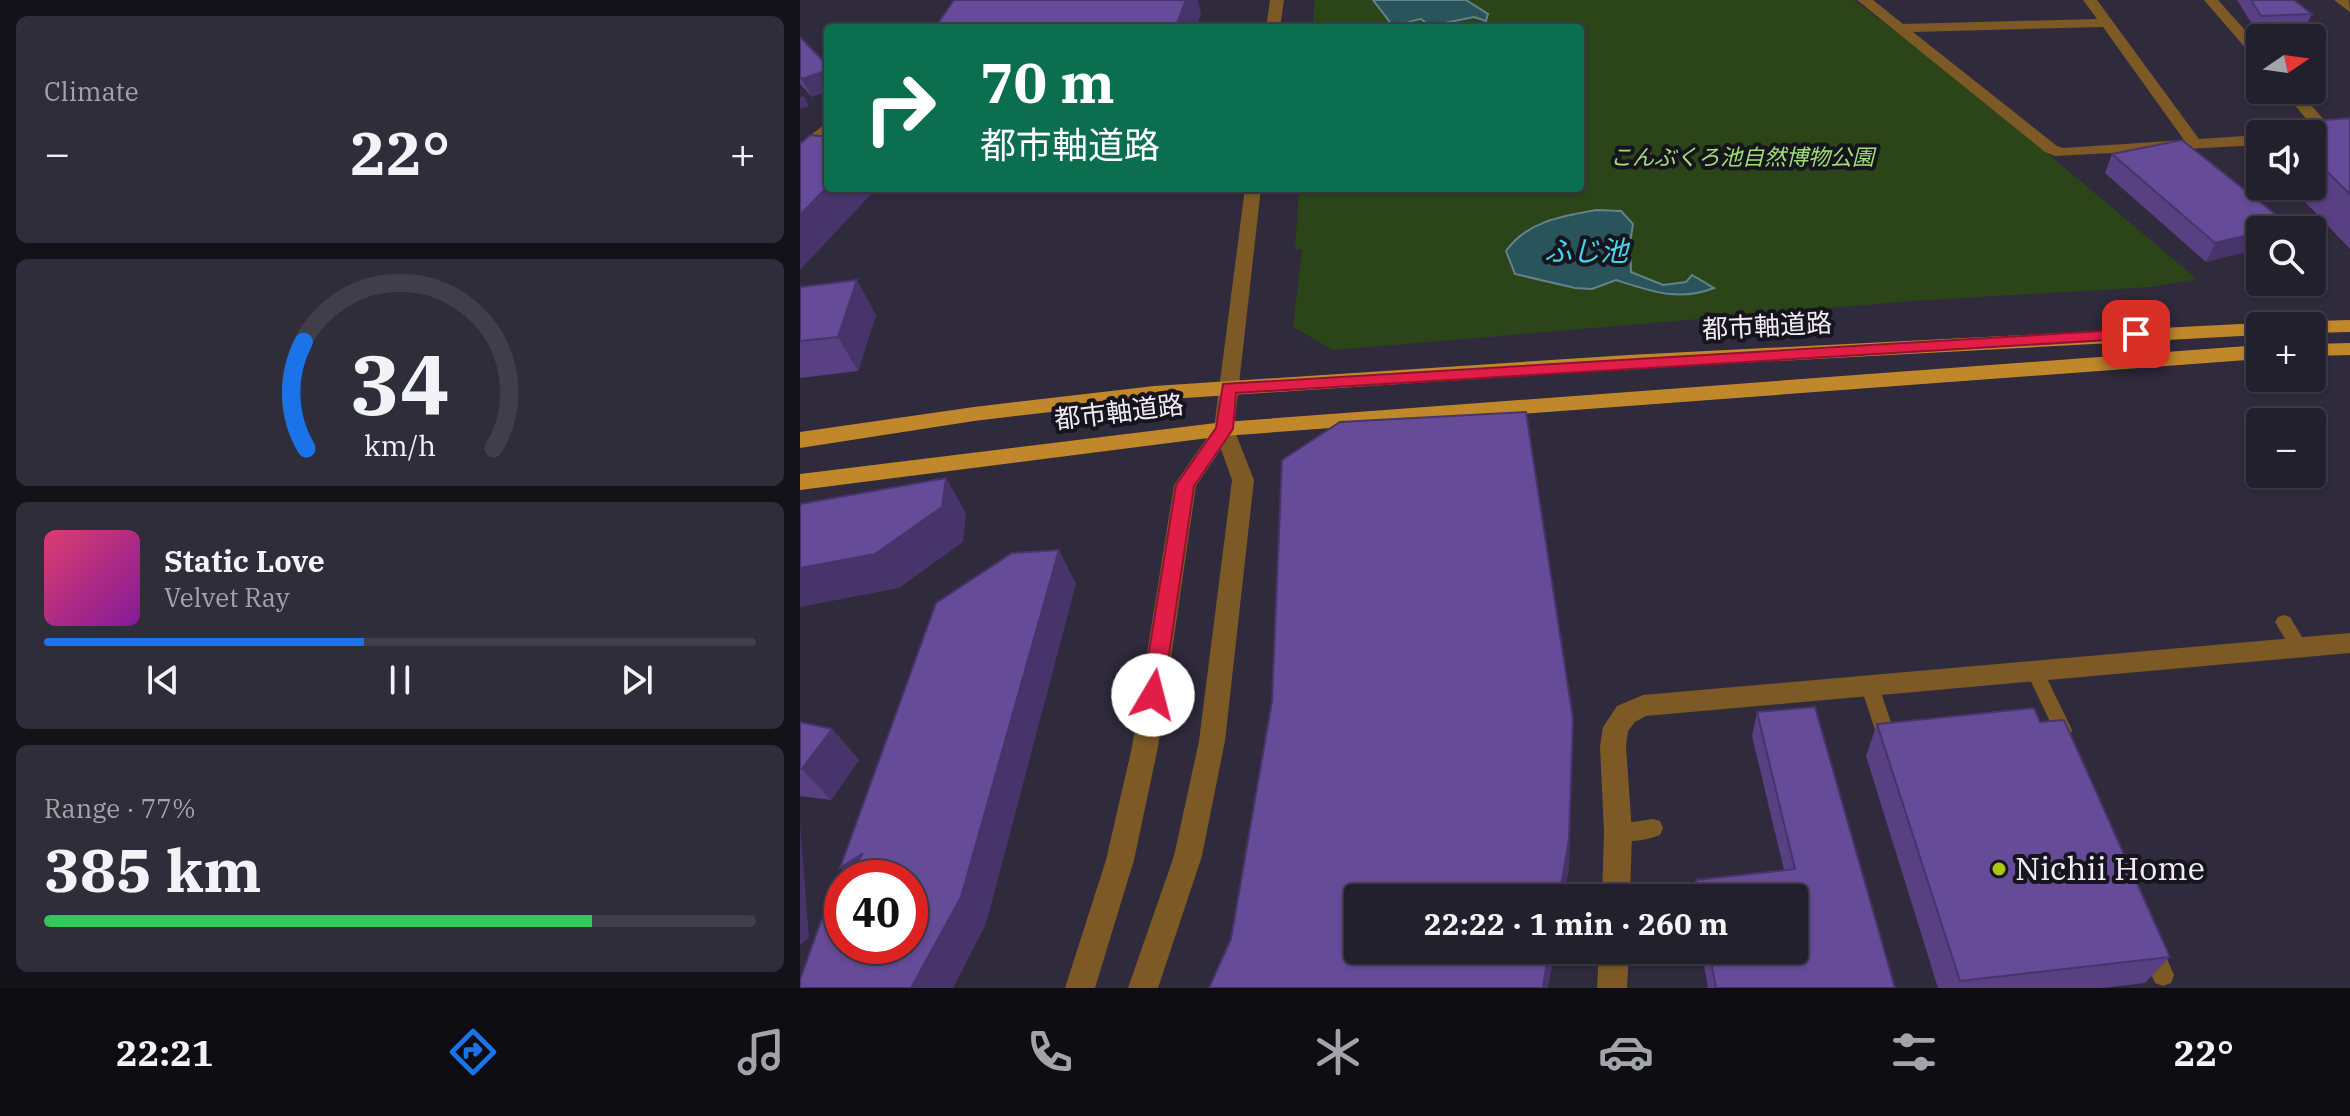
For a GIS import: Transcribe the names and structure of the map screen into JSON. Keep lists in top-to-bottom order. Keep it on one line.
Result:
{"streets":{"main road":["都市軸道路"]},"water":["ふじ池"],"parks":["こんぶくろ池自然博物公園"],"places":["Nichii Home"],"north":"right","page":{"tile":["Climate",["Range · 77%","385 km"]],"map_buttons":["+","−"],"turn":["70 m","都市軸道路"],"heat":["−","22°","+"],"song":["Static Love","Velvet Ray"],"limit":"40","trip":"22:22 · 1 min · 260 m","tabs":["22:21","22°"],"gauge":["34","km/h"]}}
